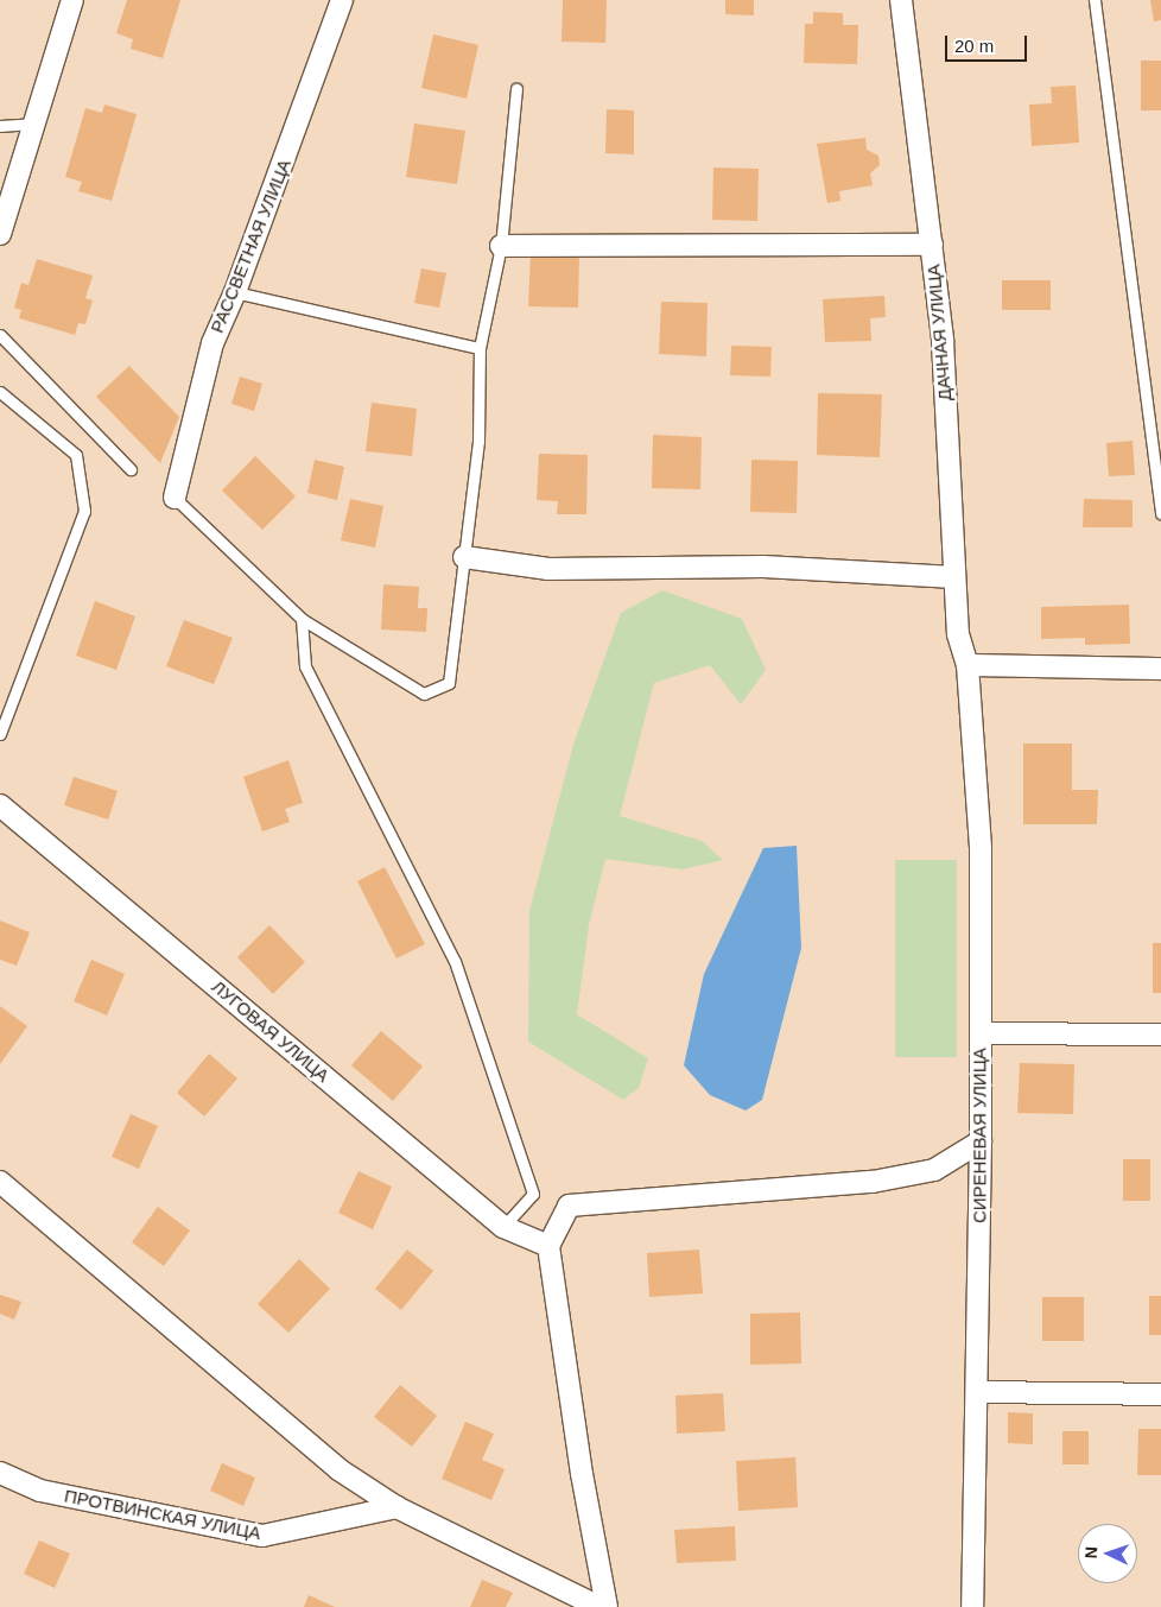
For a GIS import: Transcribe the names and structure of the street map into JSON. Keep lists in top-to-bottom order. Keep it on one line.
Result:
{"streets":{"street":["РАССВЕТНАЯ УЛИЦА","ДАЧНАЯ УЛИЦА","ЛУГОВАЯ УЛИЦА","СИРЕНЕВАЯ УЛИЦА","ПРОТВИНСКАЯ УЛИЦА"]},"crossings":[["ДАЧНАЯ УЛИЦА","СИРЕНЕВАЯ УЛИЦА"]],"scale_bar":"20 m","north":"left"}
